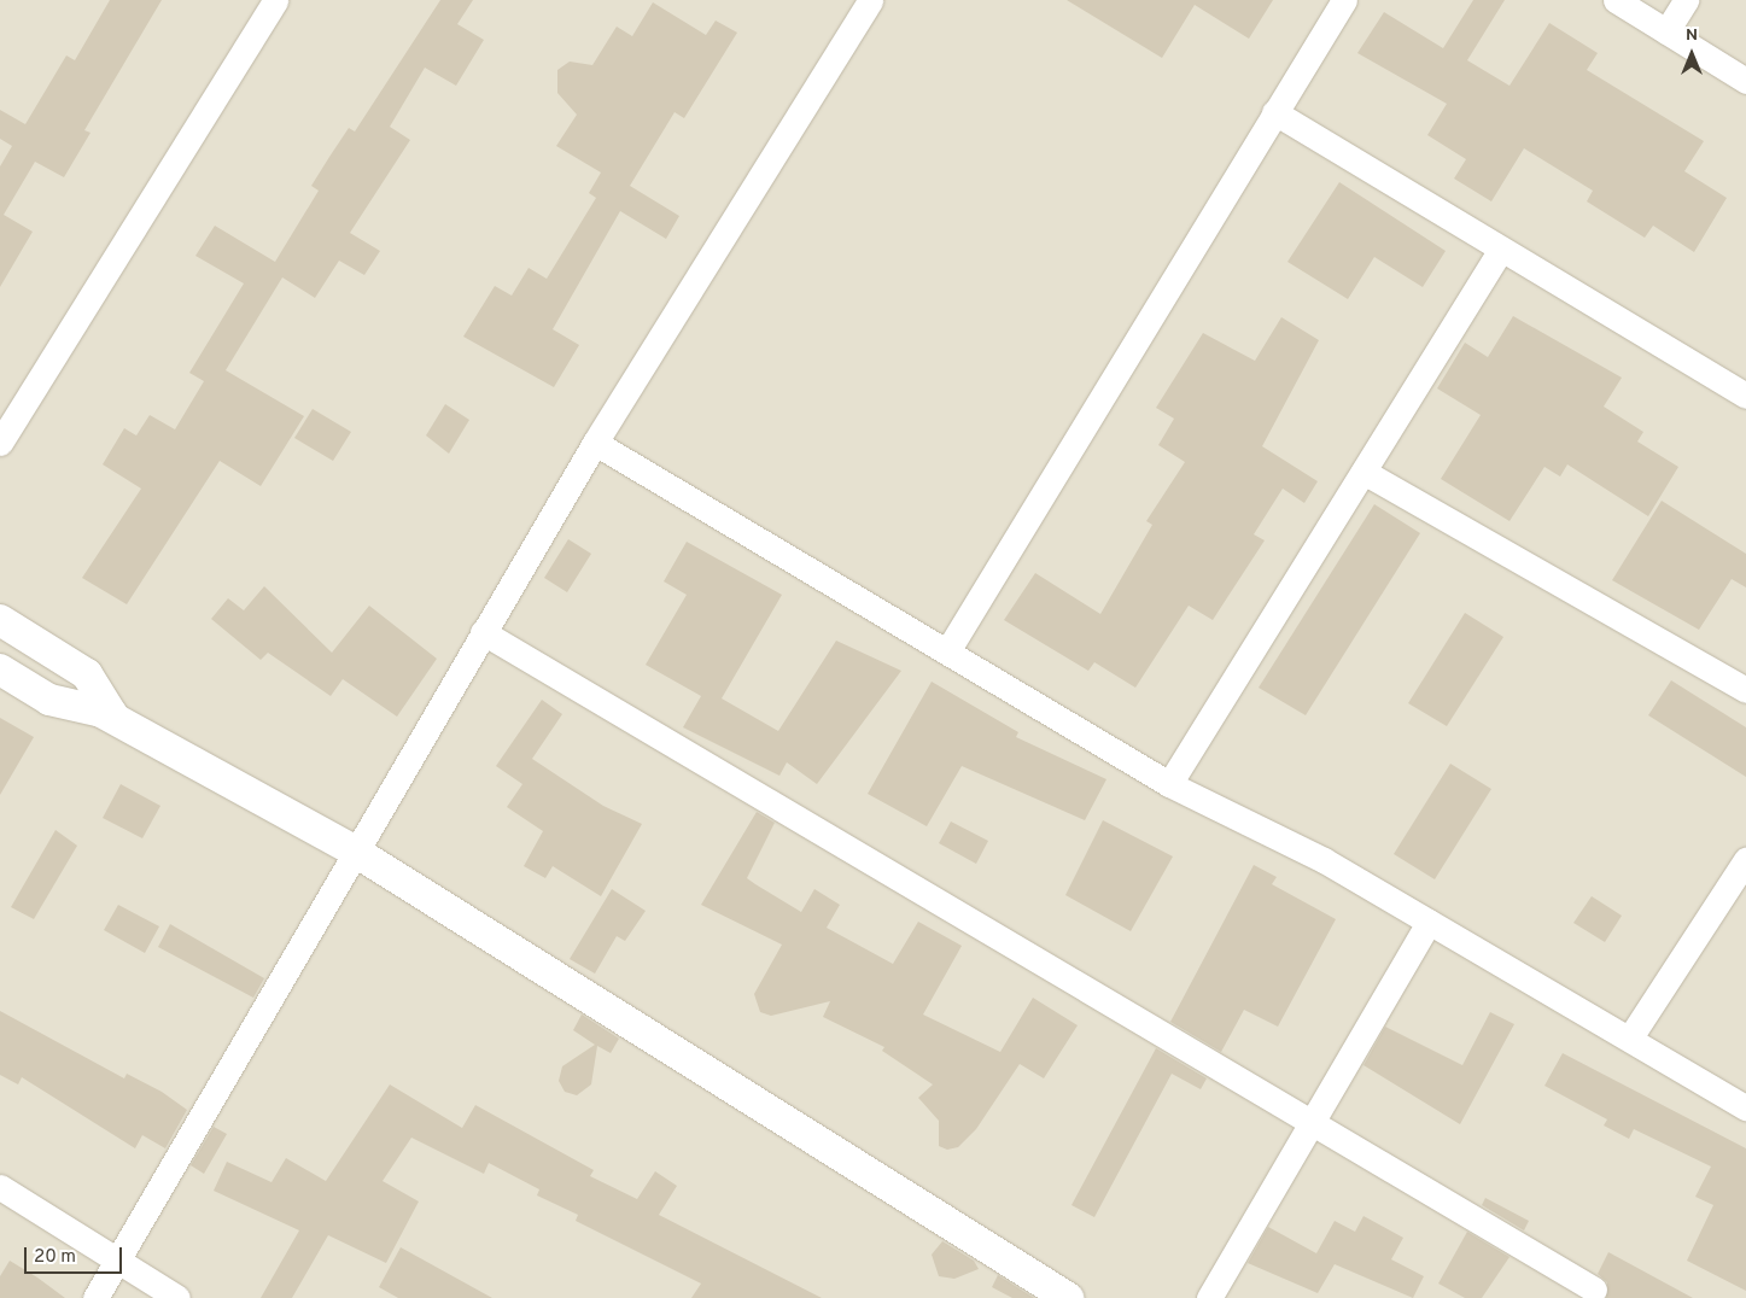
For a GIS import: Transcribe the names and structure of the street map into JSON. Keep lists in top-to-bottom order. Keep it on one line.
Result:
{"scale_bar":"20 m","north":"top"}
